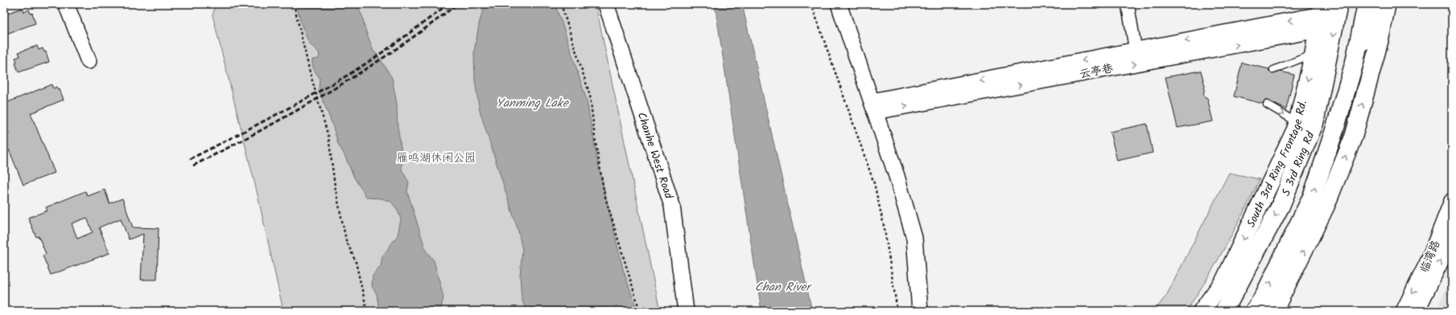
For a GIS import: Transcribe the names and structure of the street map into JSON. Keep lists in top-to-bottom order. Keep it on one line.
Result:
{"streets":{"highway":["S 3rd Ring Rd"],"main road":["South 3rd Ring Frontage Rd."],"street":["云亭巷","Chanhe West Road","临湾路"]},"crossings":[["云亭巷","South 3rd Ring Frontage Rd."]],"water":["Yanming Lake","Chan River"],"parks":["雁鸣湖休闲公园"]}
